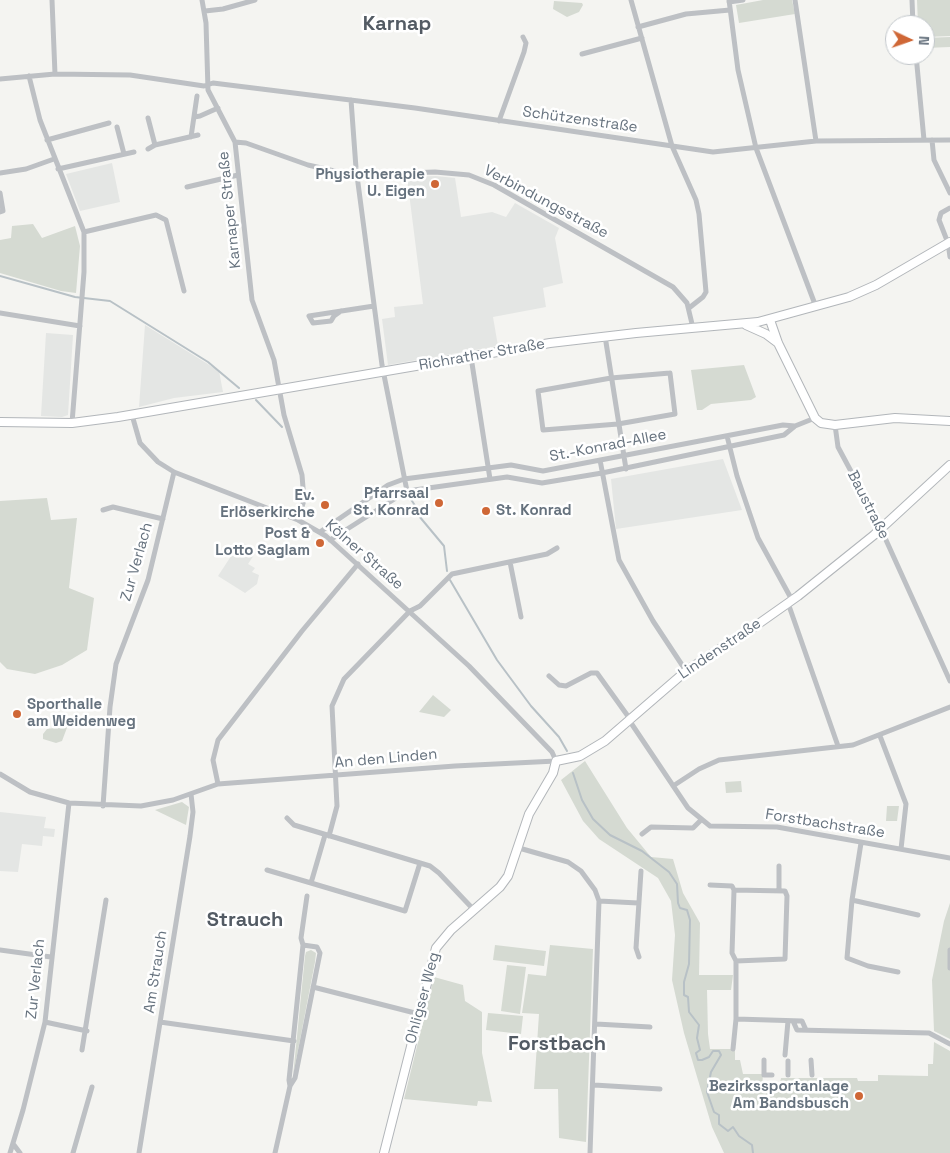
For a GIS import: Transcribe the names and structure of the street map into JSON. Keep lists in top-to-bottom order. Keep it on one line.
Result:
{"streets":{"main road":["Richrather Straße","Lindenstraße","Ohligser Weg"],"street":["Schützenstraße","Verbindungsstraße","Karnaper Straße","St.-Konrad-Allee","Baustraße","Kölner Straße","Zur Verlach","An den Linden","Forstbachstraße","Am Strauch"]},"crossings":[["Schützenstraße","Karnaper Straße"],["Verbindungsstraße","Karnaper Straße"],["Verbindungsstraße","Richrather Straße"],["Karnaper Straße","Richrather Straße"],["Karnaper Straße","Kölner Straße"],["Richrather Straße","Kölner Straße"],["St.-Konrad-Allee","Kölner Straße"],["Baustraße","Lindenstraße"],["Kölner Straße","Zur Verlach"],["Kölner Straße","Lindenstraße"],["Kölner Straße","An den Linden"],["Kölner Straße","Ohligser Weg"],["Zur Verlach","An den Linden"],["Lindenstraße","An den Linden"],["Lindenstraße","Ohligser Weg"],["An den Linden","Am Strauch"],["An den Linden","Ohligser Weg"]],"districts":["Karnap","Strauch","Forstbach"],"places":["Physiotherapie U. Eigen","Pfarrsaal St. Konrad","Ev. Erlöserkirche","St. Konrad","Post & Lotto Saglam","Sporthalle am Weidenweg","Bezirkssportanlage Am Bandsbusch"],"north":"right"}
